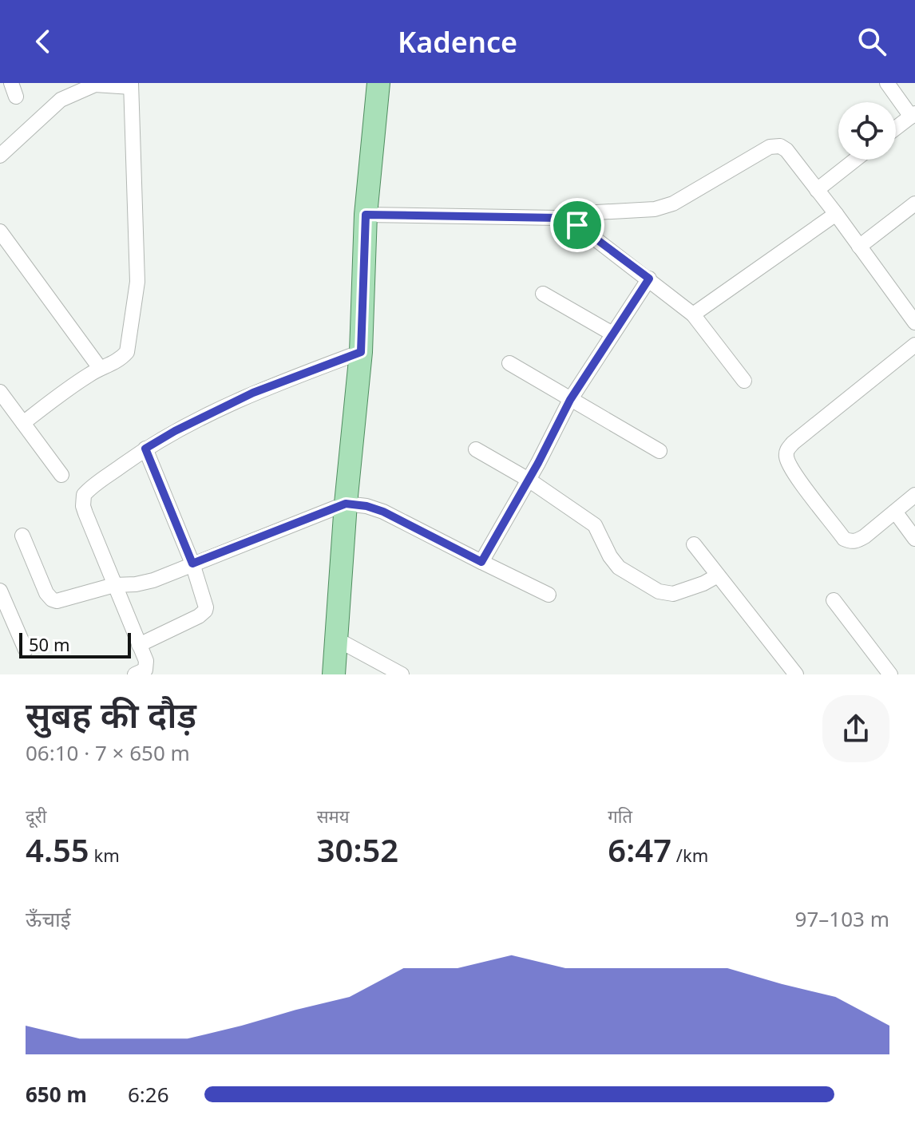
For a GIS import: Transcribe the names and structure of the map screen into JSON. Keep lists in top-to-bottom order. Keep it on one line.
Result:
{"scale_bar":"50 m","page":{"header":"Kadence","scale":"50 m","heading":["सुबह की दौड़","06:10 · 7 × 650 m"],"stats":[["दूरी","4.55 km"],["समय","30:52"],["गति","6:47 /km"]],"chart":["ऊँचाई","97–103 m"],"list":[{"name":"650 m","note":"6:26"}]}}
